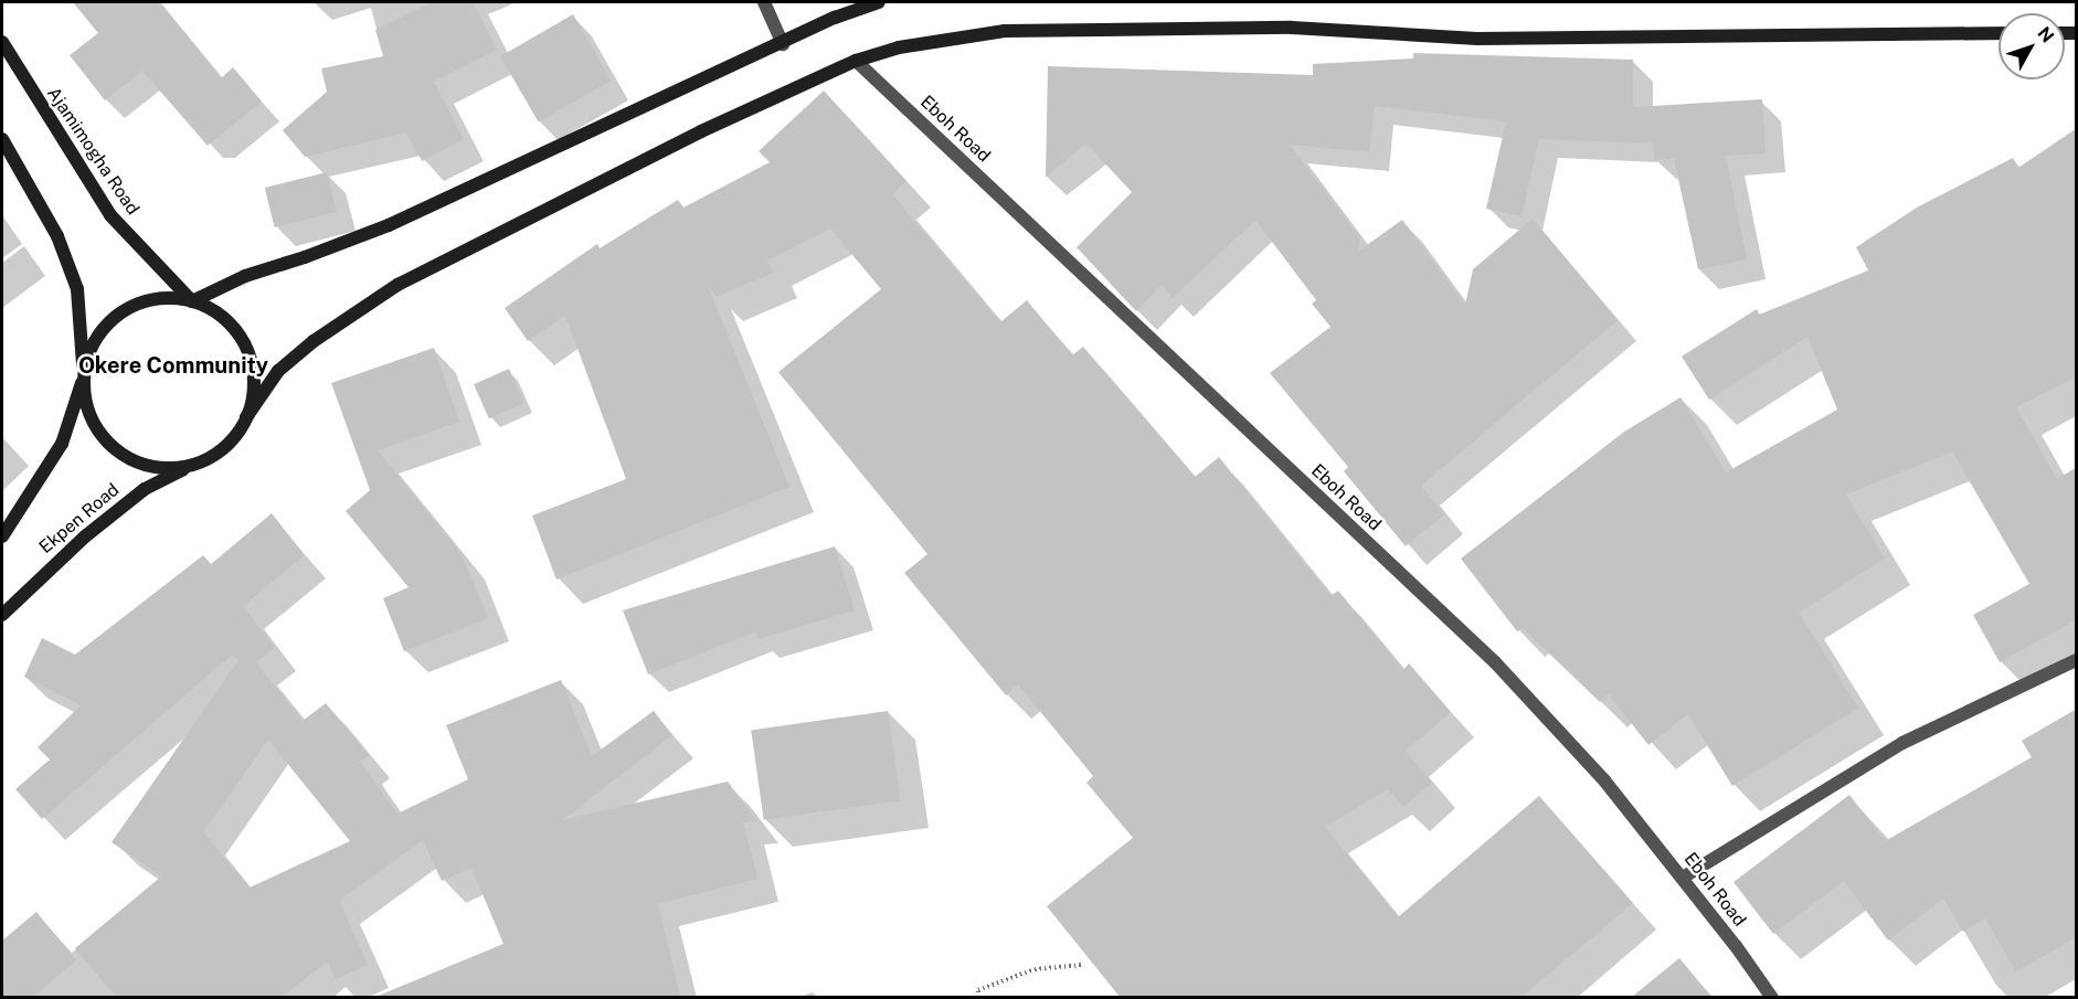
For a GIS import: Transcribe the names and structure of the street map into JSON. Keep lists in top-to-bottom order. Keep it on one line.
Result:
{"streets":{"main road":["Ajamimogha Road","Ekpen Road"],"street":["Eboh Road"]},"crossings":[["Ajamimogha Road","Ekpen Road"]],"districts":["Okere Community"],"north":"top right"}
